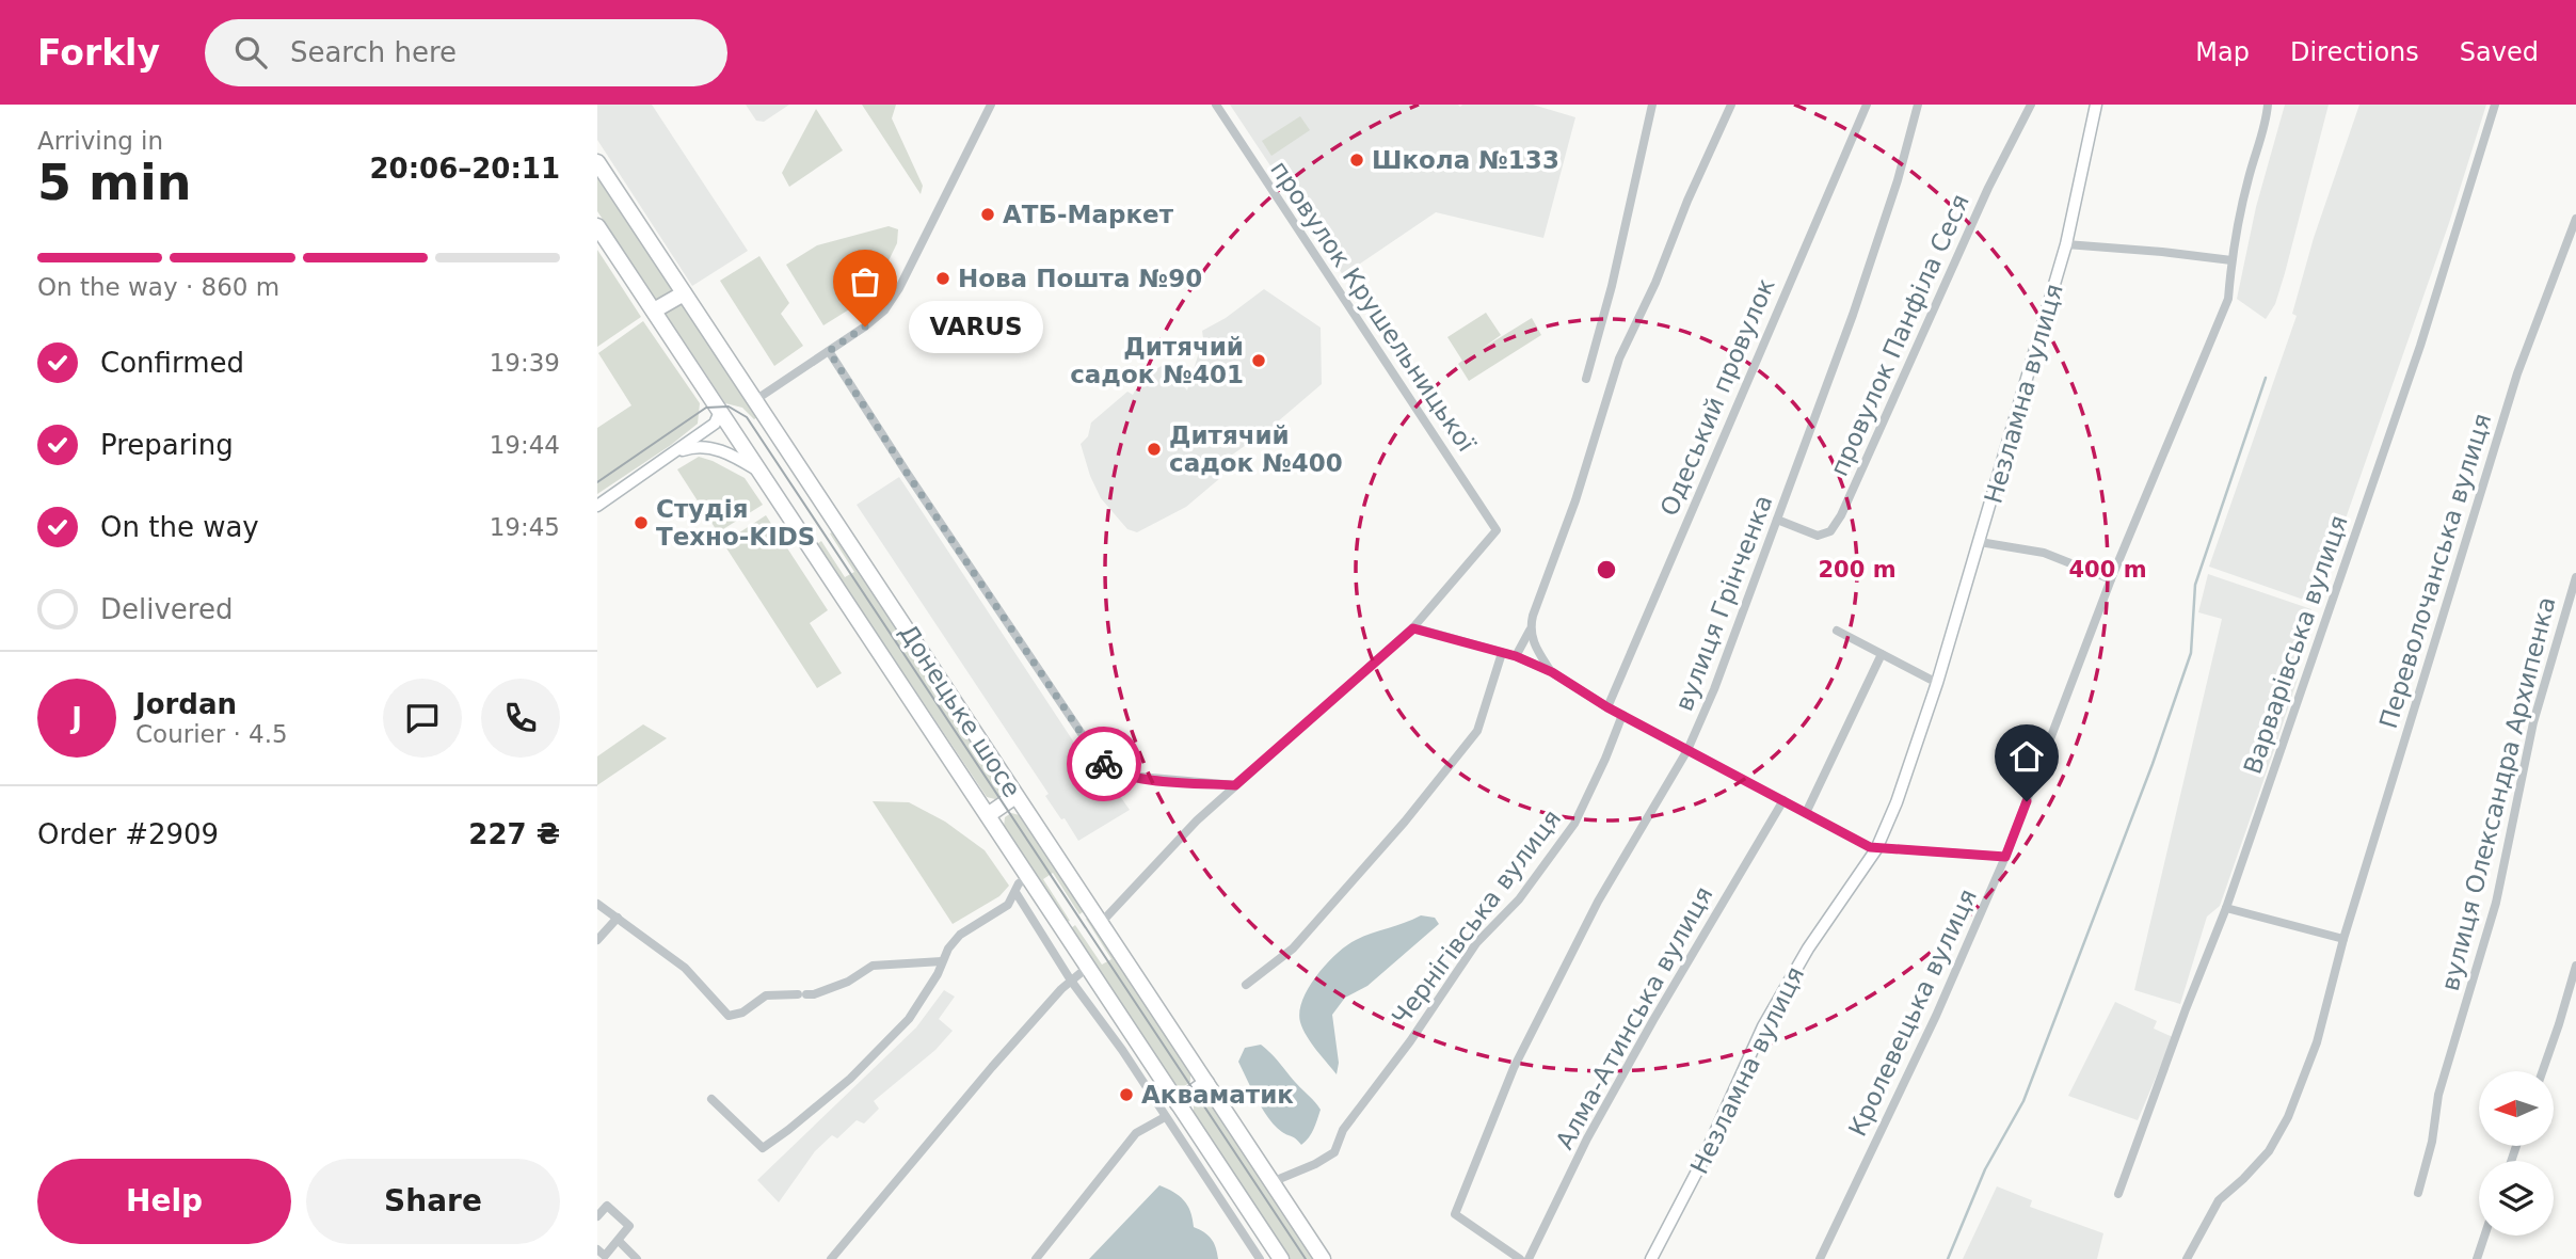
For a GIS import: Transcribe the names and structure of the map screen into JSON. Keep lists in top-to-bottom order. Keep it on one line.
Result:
{"streets":{"highway":["Донецьке шосе"],"street":["провулок Крушельницької","провулок Панфіла Сеся","Незламна вулиця","Одеський провулок","Переволочанська вулиця","вулиця Грінченка","Варварівська вулиця","вулиця Олександра Архипенка","Чернігівська вулиця","Кролевецька вулиця","Алма-Атинська вулиця"]},"crossings":[["провулок Панфіла Сеся","вулиця Грінченка"],["Донецьке шосе","Чернігівська вулиця"]],"places":["Школа №133","АТБ-Маркет","Нова Пошта №90","VARUS","Дитячий садок №401","Дитячий садок №400","Студія Техно-KIDS","Акваматик"],"north":"left","page":{"header":"Forkly","search":"Search here","nav":["Map","Directions","Saved"],"heading":["5 min","Arriving in","20:06–20:11"],"panel":["Jordan","Courier · 4.5","Order #2909","227 ₴"],"bar":"On the way · 860 m","bubble":"VARUS","list":[["Confirmed","19:39"],["Preparing","19:44"],["On the way","19:45"],"Delivered"],"round":"J","buttons":["Help","Share"]},"rings":["200 m","400 m"]}
